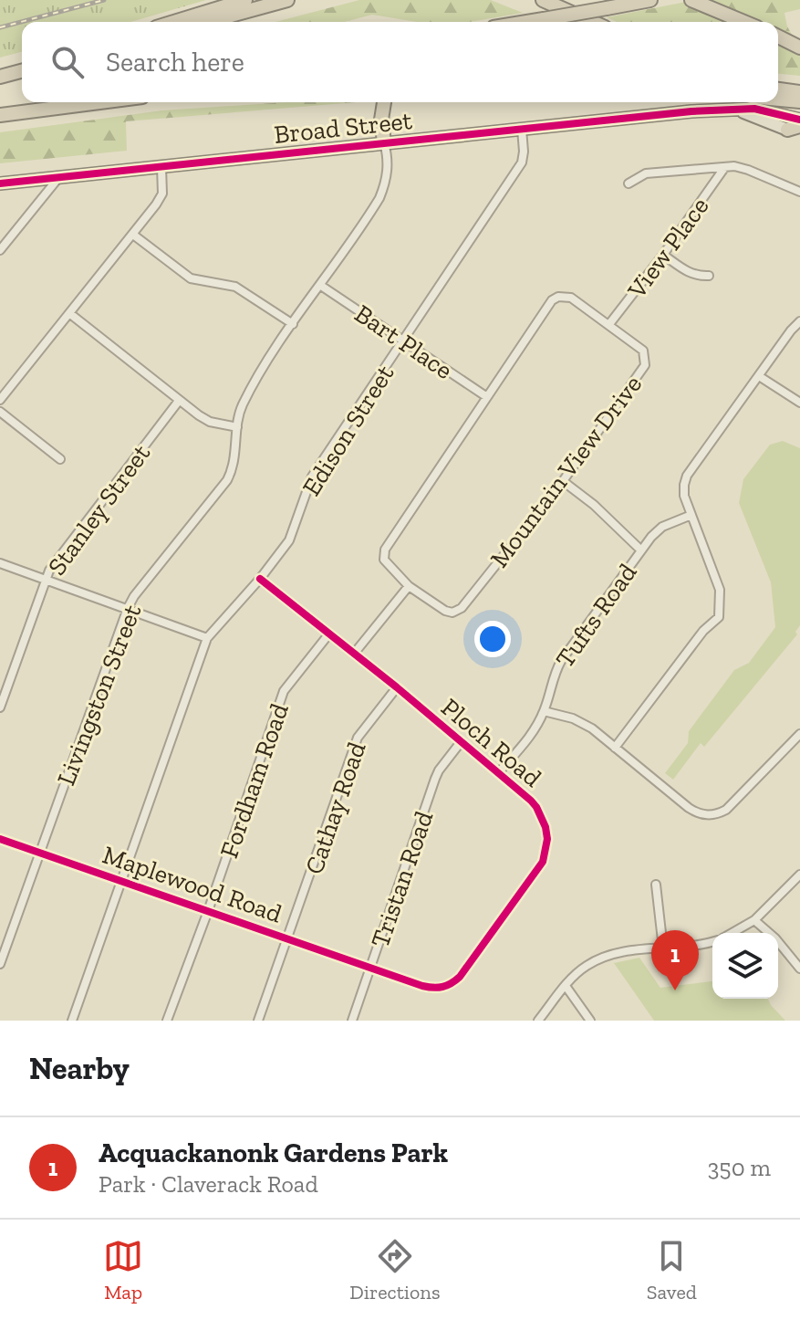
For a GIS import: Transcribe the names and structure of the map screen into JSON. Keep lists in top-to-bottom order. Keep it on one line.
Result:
{"streets":{"main road":["Broad Street"],"street":["View Place","Bart Place","Edison Street","Mountain View Drive","Stanley Street","Tufts Road","Livingston Street","Ploch Road","Fordham Road","Cathay Road","Tristan Road","Maplewood Road"]},"crossings":[["Broad Street","Edison Street"],["Broad Street","Livingston Street"],["View Place","Mountain View Drive"],["Bart Place","Edison Street"],["Bart Place","Mountain View Drive"],["Bart Place","Livingston Street"],["Edison Street","Ploch Road"],["Edison Street","Maplewood Road"],["Tufts Road","Ploch Road"],["Livingston Street","Maplewood Road"],["Ploch Road","Fordham Road"],["Ploch Road","Cathay Road"],["Ploch Road","Tristan Road"],["Ploch Road","Maplewood Road"],["Fordham Road","Maplewood Road"],["Cathay Road","Maplewood Road"],["Tristan Road","Maplewood Road"]],"page":{"search":"Search here","pins":"1","heading":"Nearby","list":[{"mark":"1","name":"Acquackanonk Gardens Park","note":"Park · Claverack Road","value":"350 m"}],"nav":["Map","Directions","Saved"]}}
